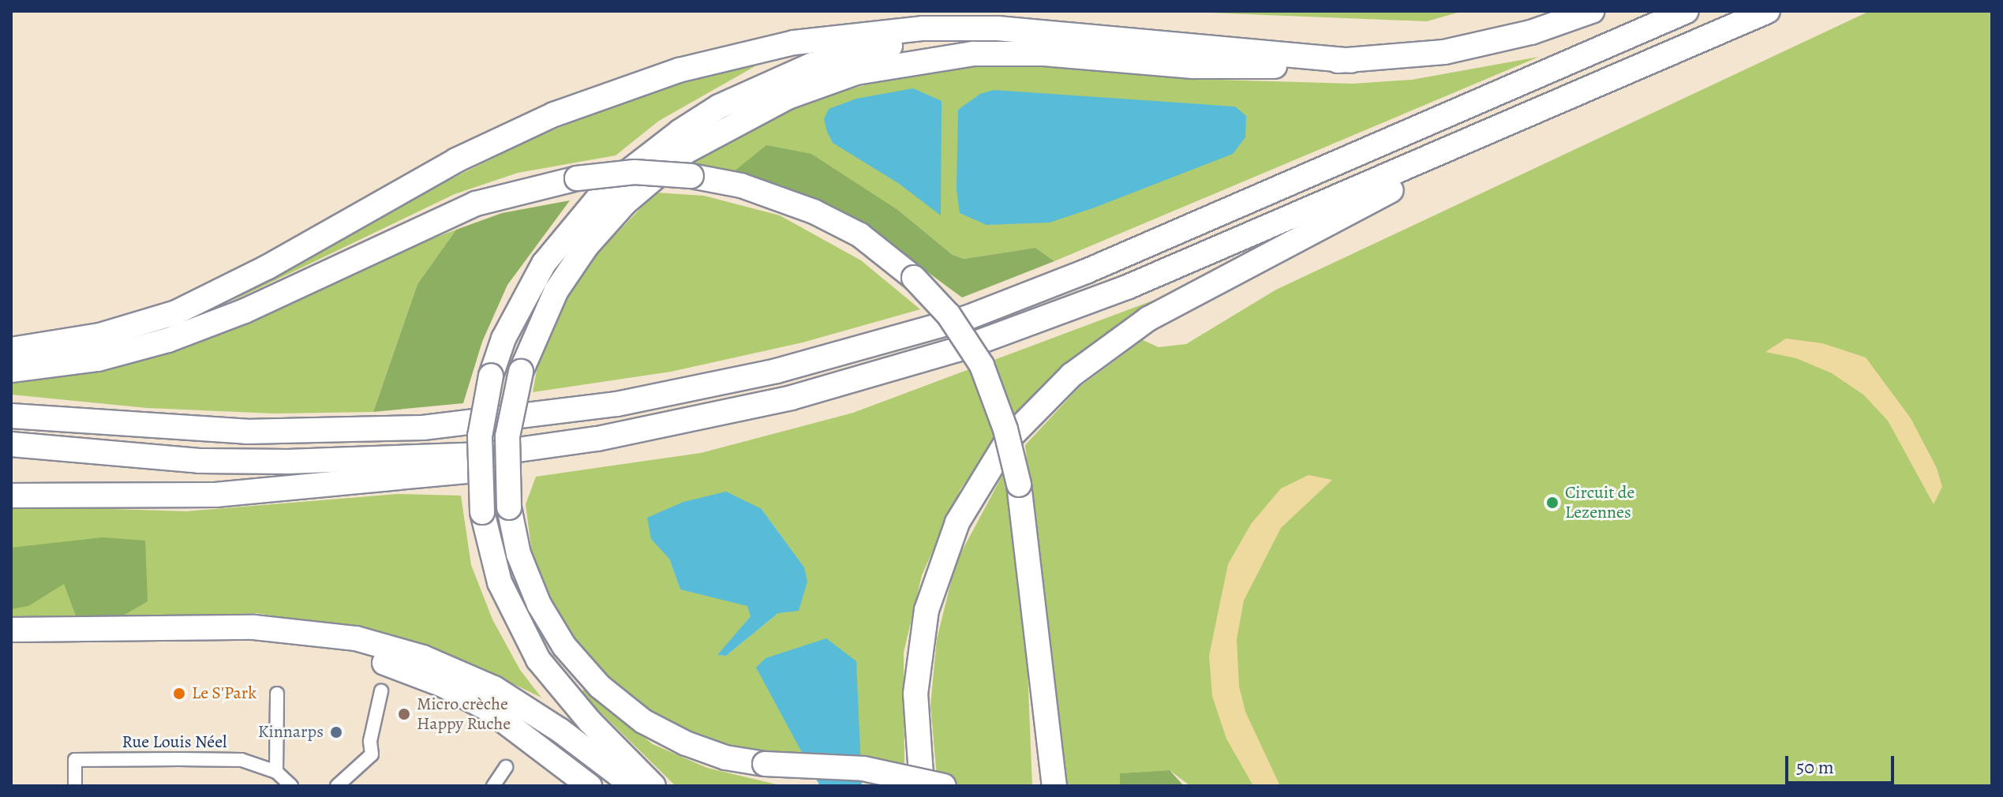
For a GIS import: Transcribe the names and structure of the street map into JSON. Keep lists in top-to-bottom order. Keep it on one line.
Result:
{"streets":{"street":["Rue Louis Néel"]},"places":["Circuit de Lezennes","Le S'Park","Micro crèche Happy Ruche","Kinnarps"],"scale_bar":"50 m"}
